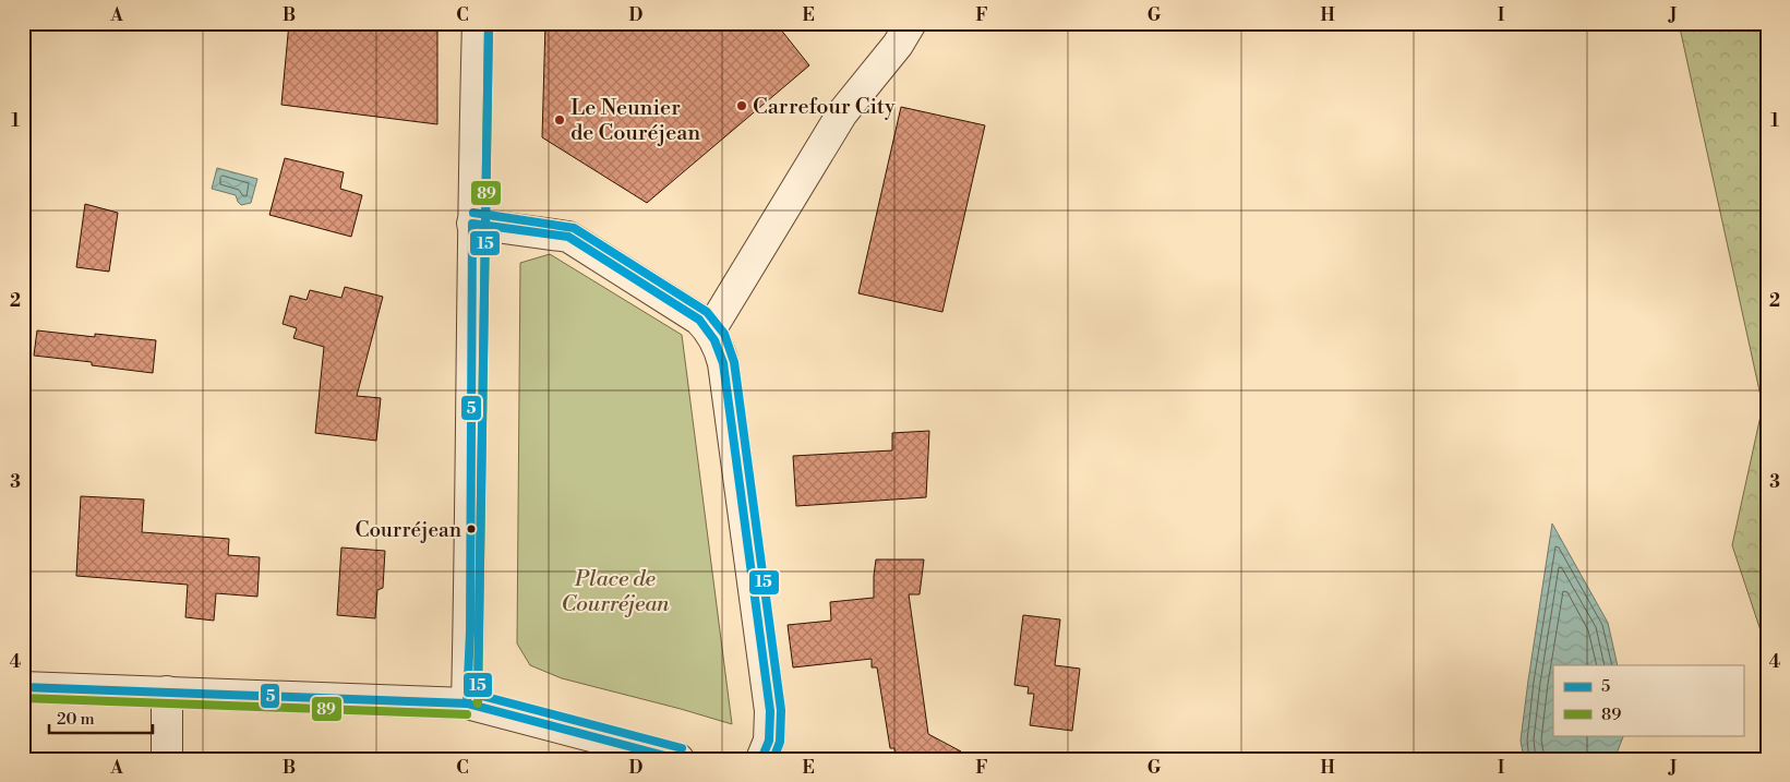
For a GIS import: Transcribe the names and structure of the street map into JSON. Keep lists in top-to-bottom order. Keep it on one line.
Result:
{"parks":["Place de Courréjean"],"places":["Carrefour City","Le Neunier de Couréjean","Courréjean"],"lines":["transit line 89","transit line 15","transit line 5"],"legend":["5","89"],"scale_bar":"20 m","grid":{"columns":["A","B","C","D","E","F","G","H","I","J"],"rows":["1","2","3","4"]}}
